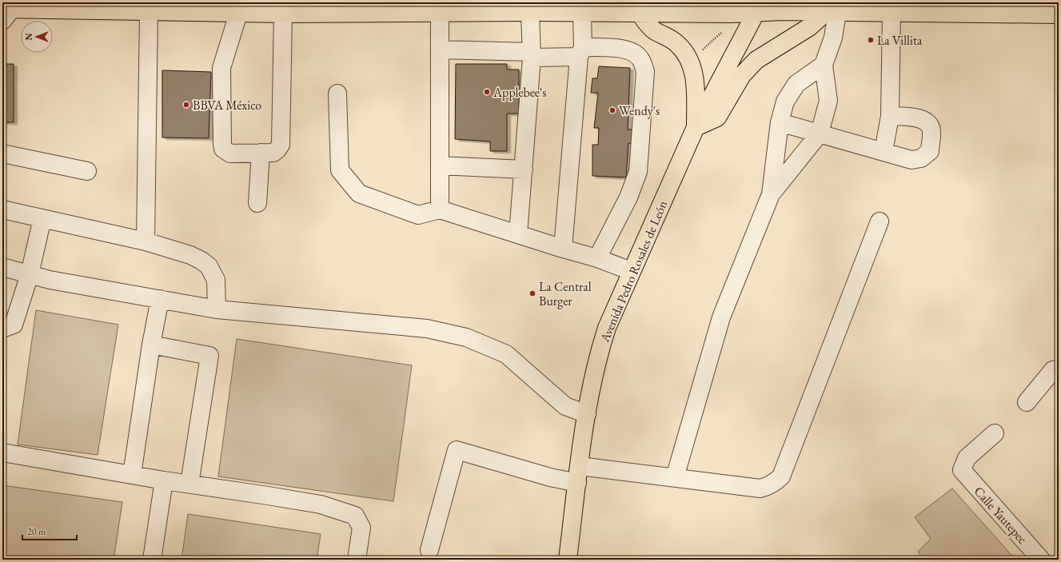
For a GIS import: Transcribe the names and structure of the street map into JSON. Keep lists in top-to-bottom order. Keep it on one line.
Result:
{"streets":{"main road":["Avenida Pedro Rosales de León"],"street":["Calle Yautepec"]},"places":["La Villita","Applebee's","BBVA México","Wendy's","La Central Burger"],"scale_bar":"20 m","north":"left"}
